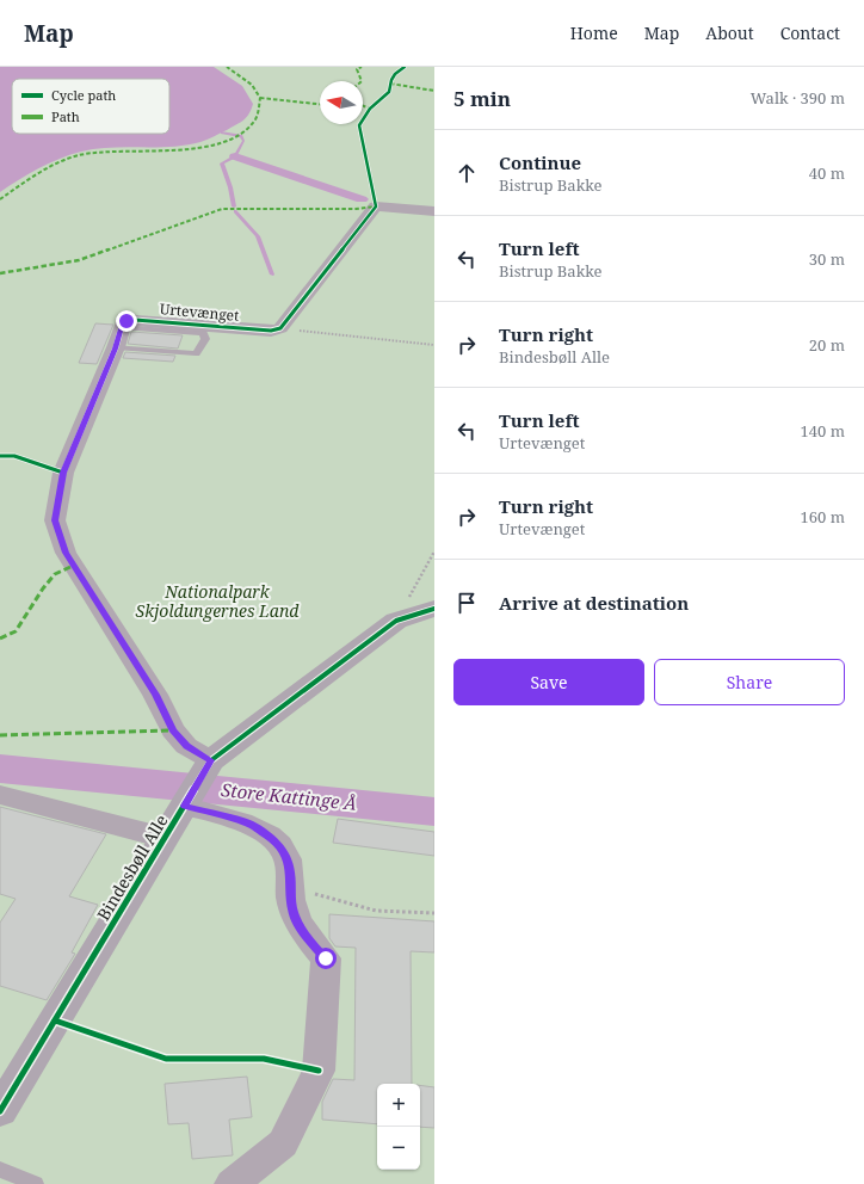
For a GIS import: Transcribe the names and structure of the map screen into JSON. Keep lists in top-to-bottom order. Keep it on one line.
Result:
{"streets":{"street":["Urtevænget","Bindesbøll Alle"]},"water":["Store Kattinge Å"],"parks":["Nationalpark Skjoldungernes Land"],"legend":["Cycle path","Path"],"north":"left","page":{"header":"Map","nav":["Home","Map","About","Contact"],"heading":["5 min","Walk · 390 m"],"list":[["Continue","Bistrup Bakke","40 m"],["Turn left","Bistrup Bakke","30 m"],["Turn right","Bindesbøll Alle","20 m"],["Turn left","Urtevænget","140 m"],["Turn right","Urtevænget","160 m"],"Arrive at destination"],"buttons":["Save","Share"],"map_buttons":["+","−"]}}
